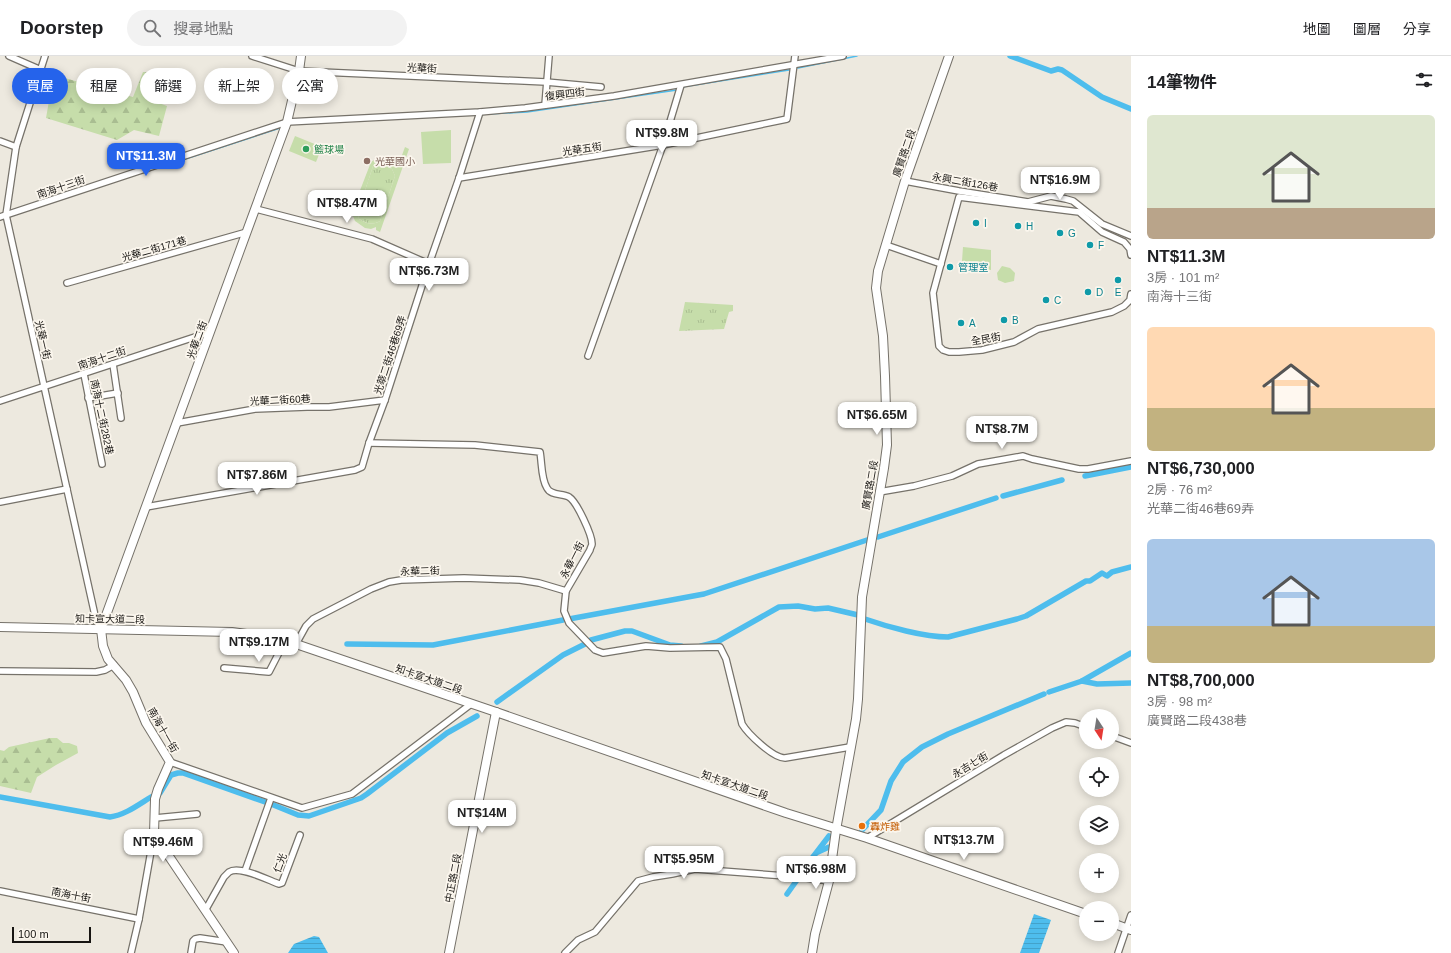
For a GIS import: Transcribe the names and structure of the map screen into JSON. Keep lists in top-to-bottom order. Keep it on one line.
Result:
{"streets":{"street":["光華街","復興四街","光華五街","廣賢路二段","永興二街126巷","南海十三街","光華二街171巷","全民街","光華一街","光華二街","光華二街46巷69弄","南海十二街","光華二街60巷","南海十二街282巷","永華一街","永華二街","知卡宣大道二段","南海十一街","永吉七街","仁光","中正路二段","南海十街"]},"crossings":[["復興四街","光華五街"],["復興四街","南海十三街"],["復興四街","光華二街"],["復興四街","光華二街46巷69弄"],["光華五街","光華二街46巷69弄"],["廣賢路二段","永興二街126巷"],["廣賢路二段","永華一街"],["廣賢路二段","知卡宣大道二段"],["南海十三街","光華一街"],["南海十三街","光華二街"],["光華二街171巷","光華二街"],["光華一街","光華二街"],["光華一街","南海十二街"],["光華一街","知卡宣大道二段"],["光華一街","南海十一街"],["光華二街","光華二街46巷69弄"],["光華二街","南海十二街"],["光華二街","光華二街60巷"],["光華二街","知卡宣大道二段"],["光華二街","南海十一街"],["光華二街46巷69弄","光華二街60巷"],["光華二街46巷69弄","永華一街"],["南海十二街","南海十二街282巷"],["永華一街","永華二街"],["永華二街","知卡宣大道二段"],["知卡宣大道二段","南海十一街"],["知卡宣大道二段","永吉七街"],["知卡宣大道二段","中正路二段"]],"places":["籃球場","光華國小","I","H","G","F","管理室","E","D","C","B","A","轟炸雞"],"scale_bar":"100 m","north":"bottom","page":{"header":"Doorstep","search":"搜尋地點","nav":["地圖","圖層","分享"],"heading":"14筆物件","chip":["買屋","租屋","篩選","新上架","公寓"],"list":[{"name":"NT$11.3M","note":"3房 · 101 m² · 南海十三街"},{"name":"NT$6,730,000","note":"2房 · 76 m² · 光華二街46巷69弄"},{"name":"NT$8,700,000","note":"3房 · 98 m² · 廣賢路二段438巷"}],"price":["NT$9.8M","NT$11.3M","NT$16.9M","NT$8.47M","NT$6.73M","NT$6.65M","NT$8.7M","NT$7.86M","NT$9.17M","NT$14M","NT$13.7M","NT$9.46M","NT$5.95M","NT$6.98M"],"map_buttons":["+","−"],"scale":"100 m"}}
